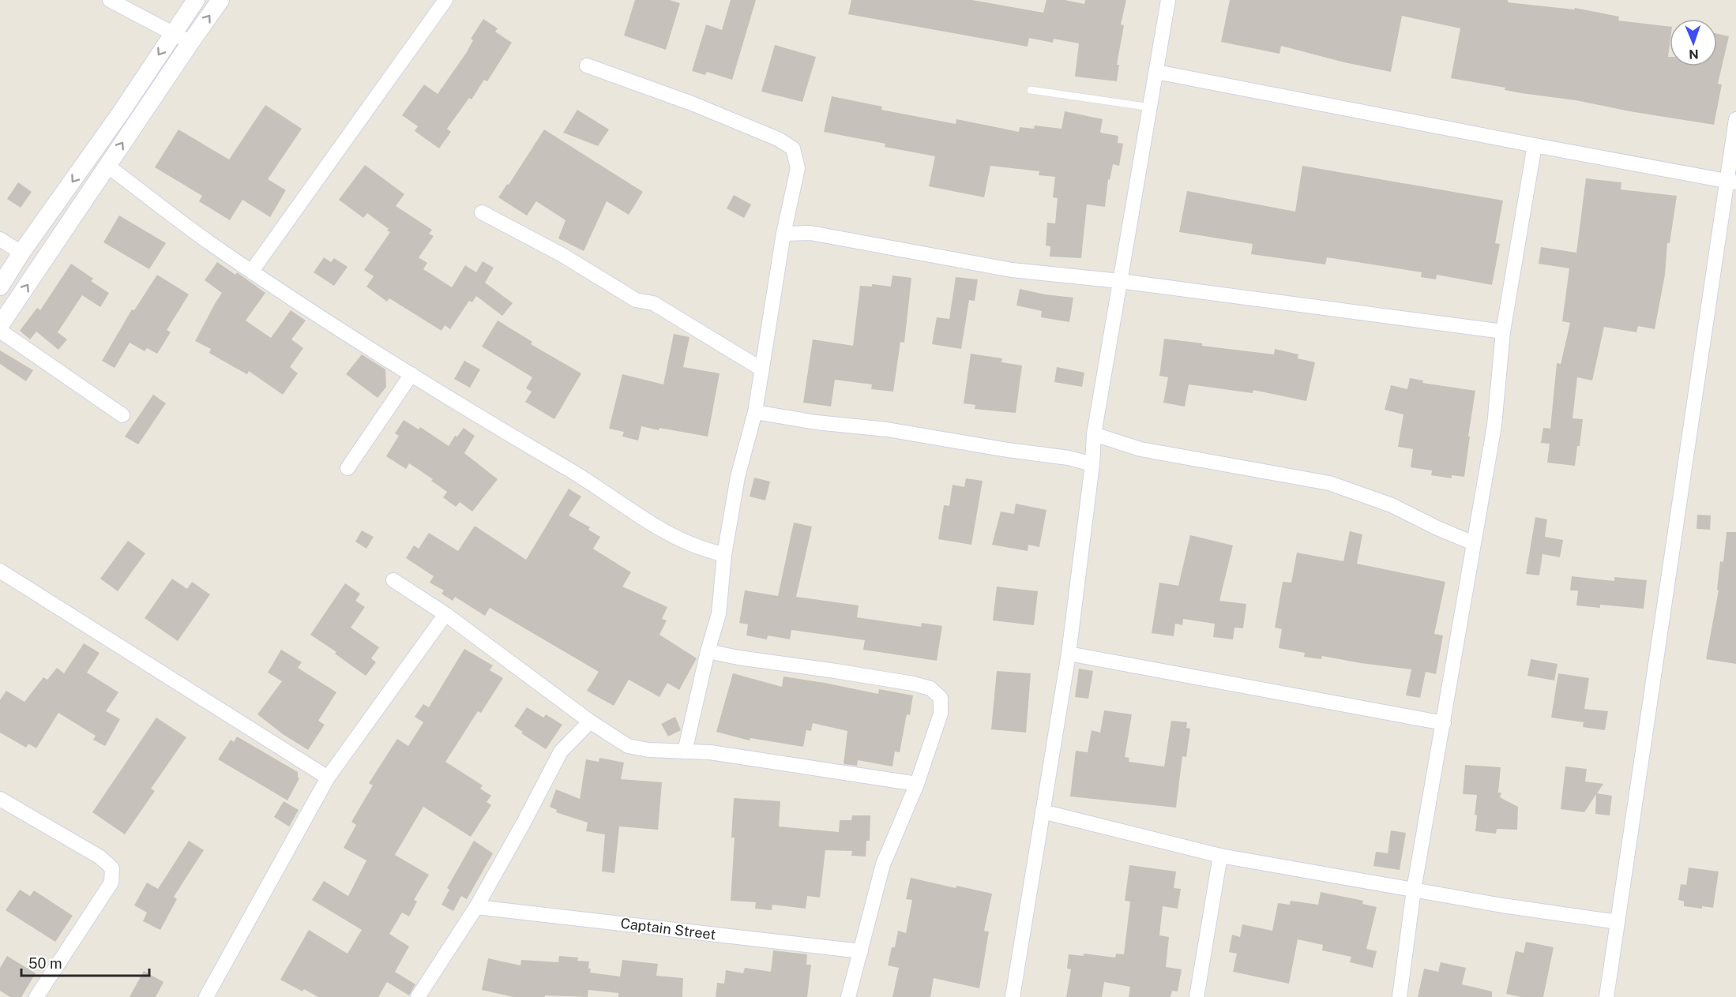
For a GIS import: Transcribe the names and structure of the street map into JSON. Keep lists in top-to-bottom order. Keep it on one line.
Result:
{"streets":{"street":["Captain Street"]},"scale_bar":"50 m","north":"bottom"}
